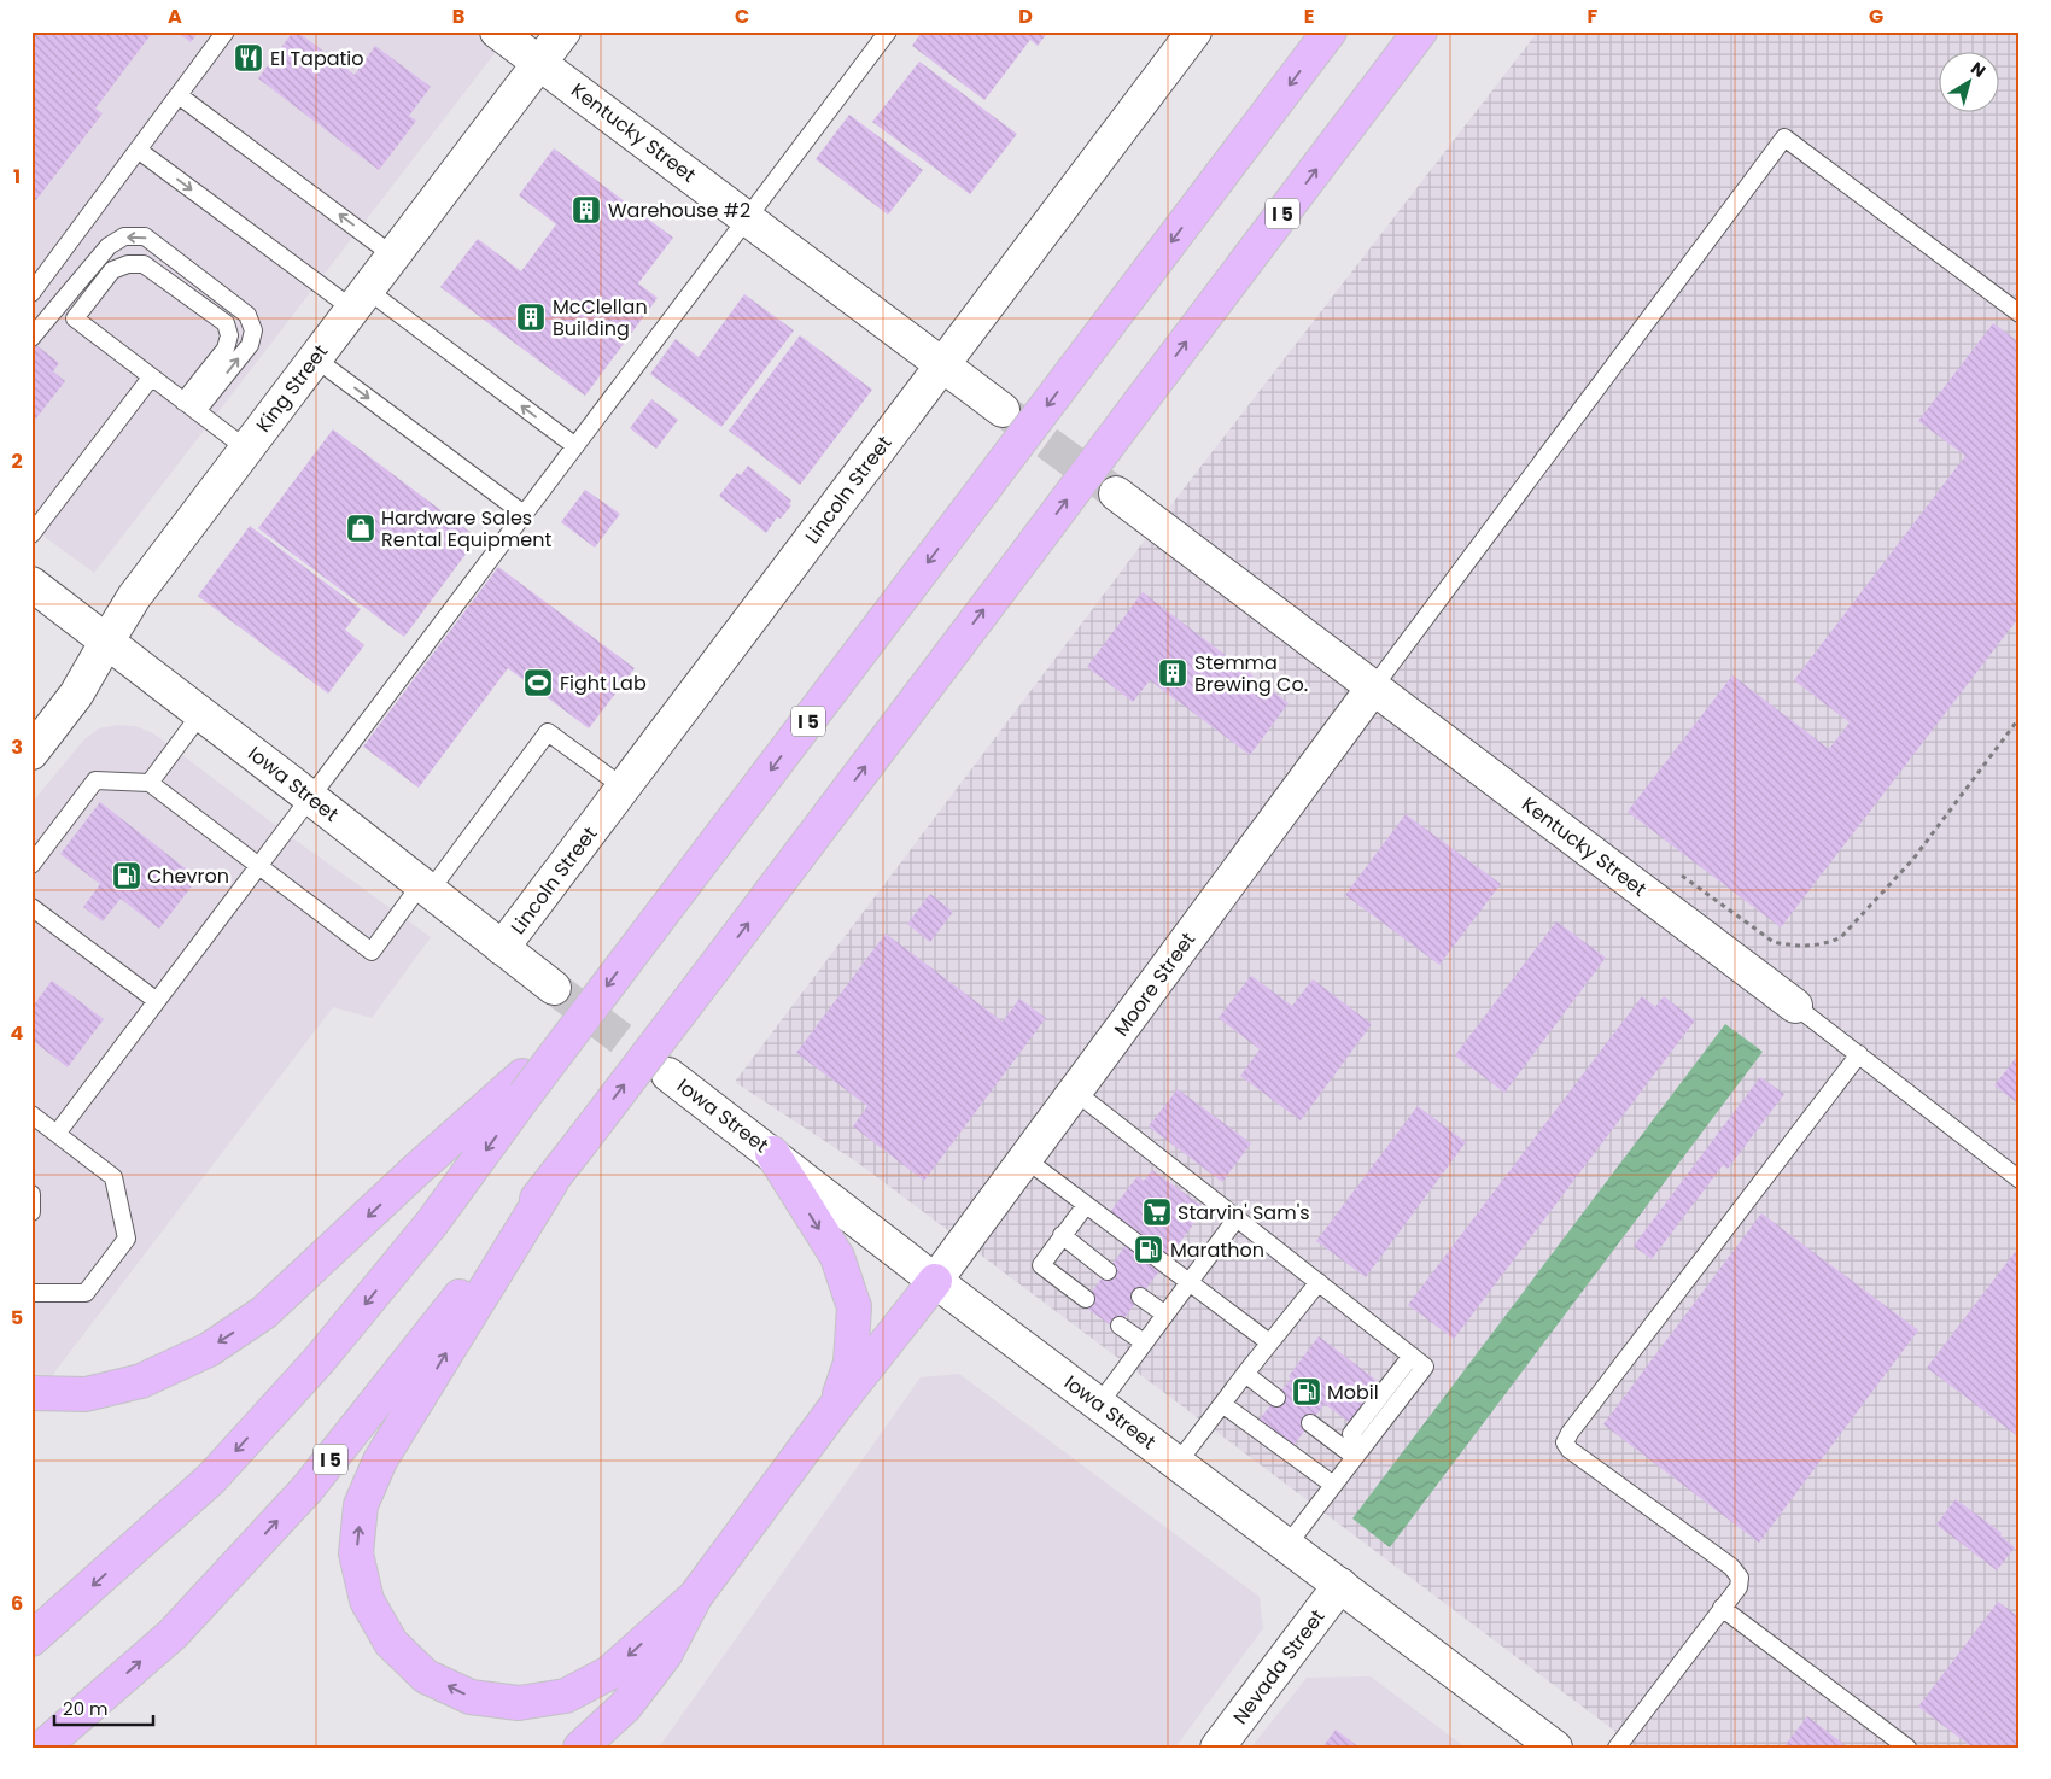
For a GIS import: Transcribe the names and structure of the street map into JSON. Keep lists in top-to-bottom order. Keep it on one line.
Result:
{"streets":{"highway":["I 5"],"street":["Kentucky Street","King Street","Lincoln Street","Iowa Street","Moore Street","Nevada Street"]},"crossings":[["Kentucky Street","King Street"],["Kentucky Street","Lincoln Street"],["Kentucky Street","Moore Street"],["King Street","Iowa Street"],["Lincoln Street","Iowa Street"],["Iowa Street","Moore Street"],["Iowa Street","Nevada Street"]],"places":{"restaurant":["El Tapatio"],"building":["Warehouse #2","McClellan Building","Stemma Brewing Co."],"shop":["Hardware Sales Rental Equipment"],"sports":["Fight Lab"],"fuel station":["Chevron","Marathon","Mobil"],"supermarket":["Starvin' Sam's"]},"scale_bar":"20 m","north":"top right","grid":{"columns":["A","B","C","D","E","F","G"],"rows":["1","2","3","4","5","6"]}}
